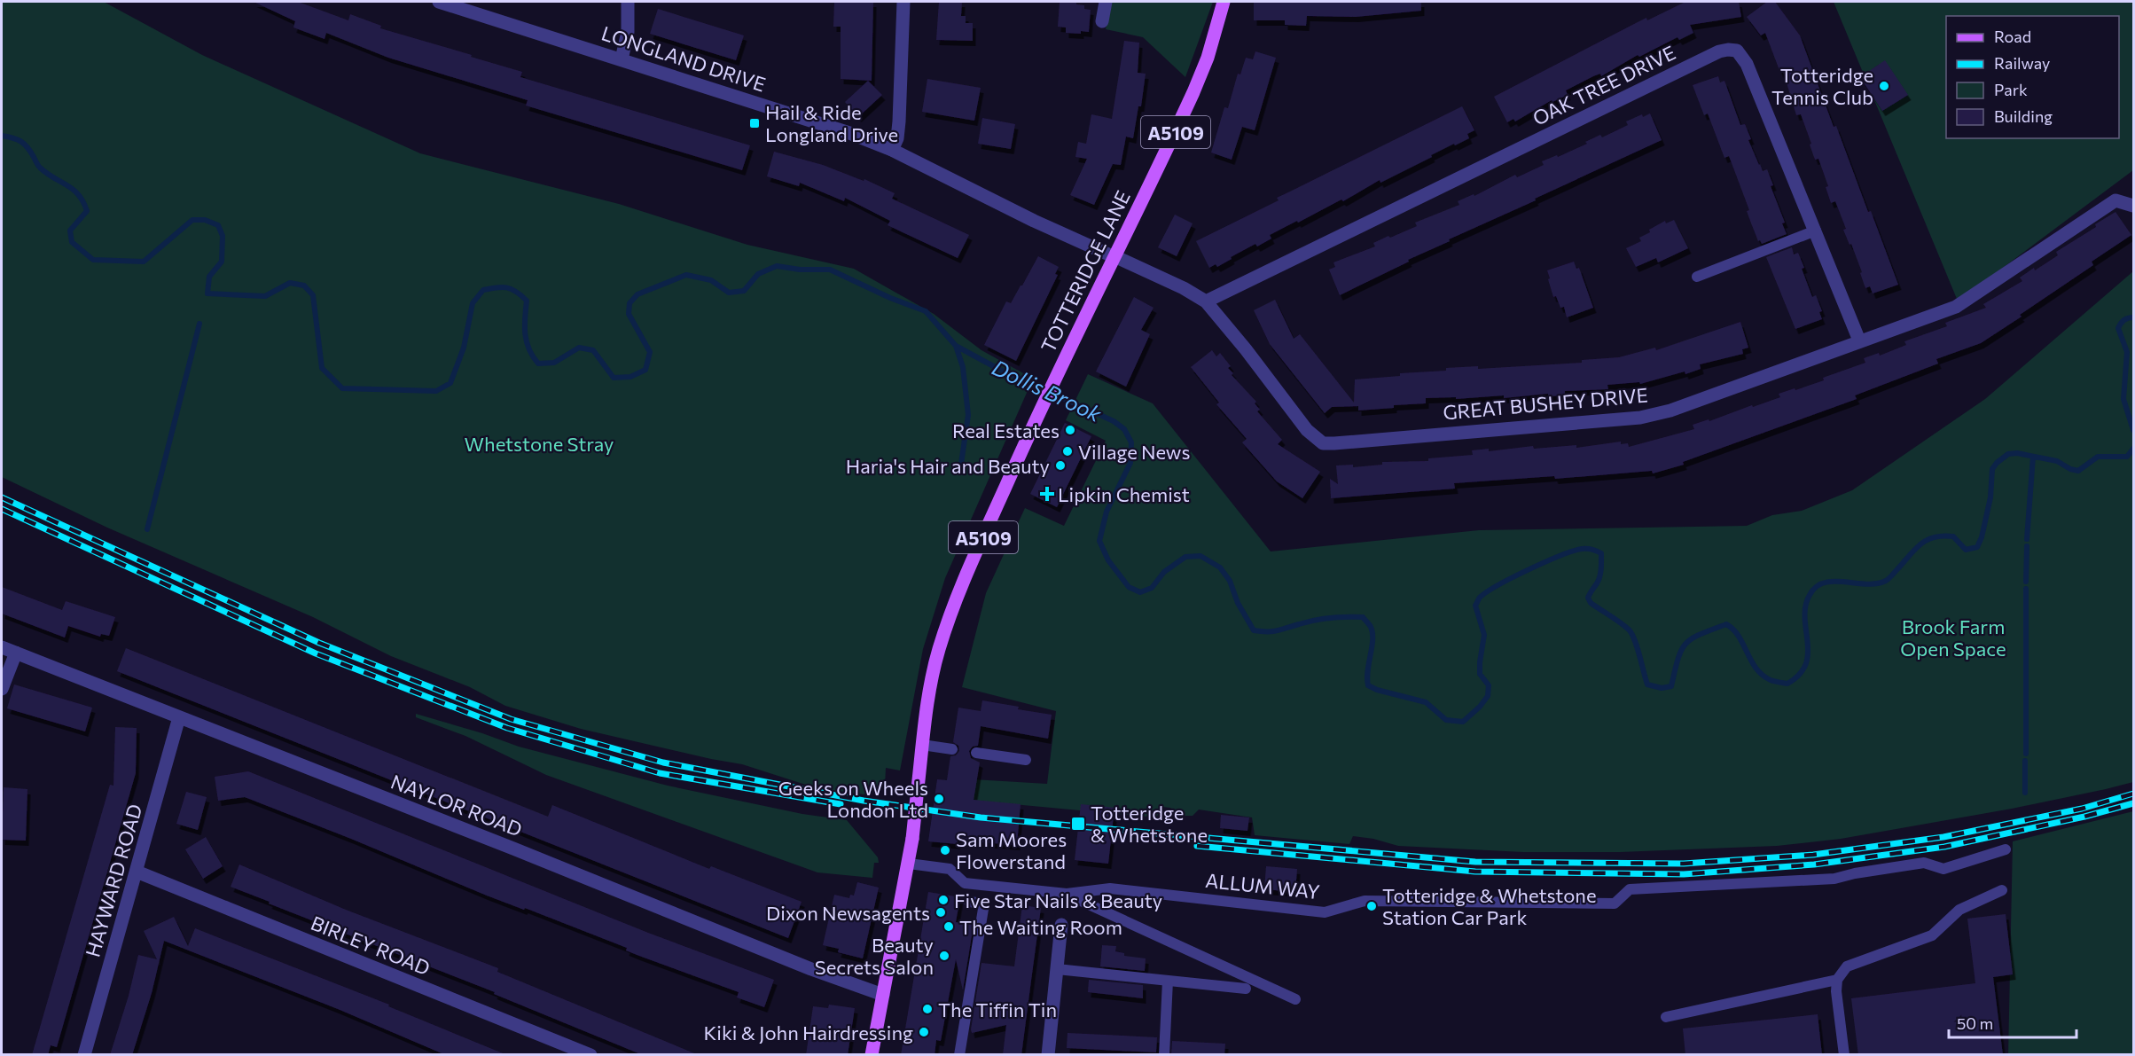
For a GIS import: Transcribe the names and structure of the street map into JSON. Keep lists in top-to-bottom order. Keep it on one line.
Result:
{"streets":{"main road":["A5109","TOTTERIDGE LANE"],"street":["LONGLAND DRIVE","OAK TREE DRIVE","GREAT BUSHEY DRIVE","NAYLOR ROAD","HAYWARD ROAD","BIRLEY ROAD"],"lane":["ALLUM WAY"]},"crossings":[["LONGLAND DRIVE","TOTTERIDGE LANE"],["LONGLAND DRIVE","GREAT BUSHEY DRIVE"],["OAK TREE DRIVE","GREAT BUSHEY DRIVE"],["TOTTERIDGE LANE","GREAT BUSHEY DRIVE"],["TOTTERIDGE LANE","NAYLOR ROAD"],["TOTTERIDGE LANE","ALLUM WAY"],["NAYLOR ROAD","HAYWARD ROAD"],["HAYWARD ROAD","BIRLEY ROAD"]],"water":["Dollis Brook"],"parks":["Whetstone Stray","Brook Farm Open Space"],"places":{"other":["Totteridge Tennis Club","Real Estates","Village News","Haria's Hair and Beauty","Geeks on Wheels London Ltd","Sam Moores Flowerstand","Five Star Nails & Beauty","Totteridge & Whetstone Station Car Park","Dixon Newsagents","The Waiting Room","Beauty Secrets Salon","The Tiffin Tin","Kiki & John Hairdressing"],"transit":["Hail & Ride Longland Drive","Totteridge & Whetstone"],"health":["Lipkin Chemist"]},"legend":["Road","Railway","Park","Building"],"scale_bar":"50 m"}
